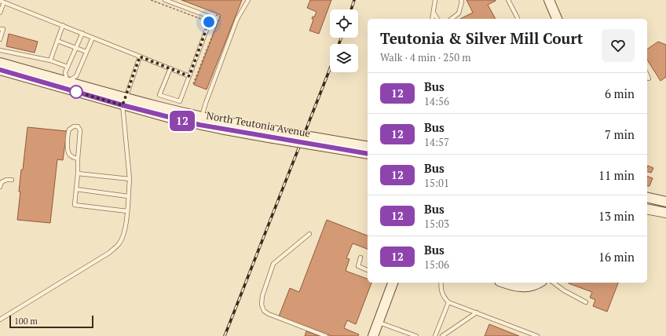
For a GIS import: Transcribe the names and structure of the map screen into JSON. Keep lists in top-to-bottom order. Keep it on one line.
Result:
{"streets":{"main road":["North Teutonia Avenue"]},"lines":["bus line 12"],"scale_bar":"100 m","page":{"on_map":"12","heading":["Teutonia & Silver Mill Court","Walk · 4 min · 250 m"],"list":[{"mark":"12","name":"Bus","note":"14:56","value":"6 min"},{"mark":"12","name":"Bus","note":"14:57","value":"7 min"},{"mark":"12","name":"Bus","note":"15:01","value":"11 min"},{"mark":"12","name":"Bus","note":"15:03","value":"13 min"},{"mark":"12","name":"Bus","note":"15:06","value":"16 min"}],"scale":"100 m"}}
